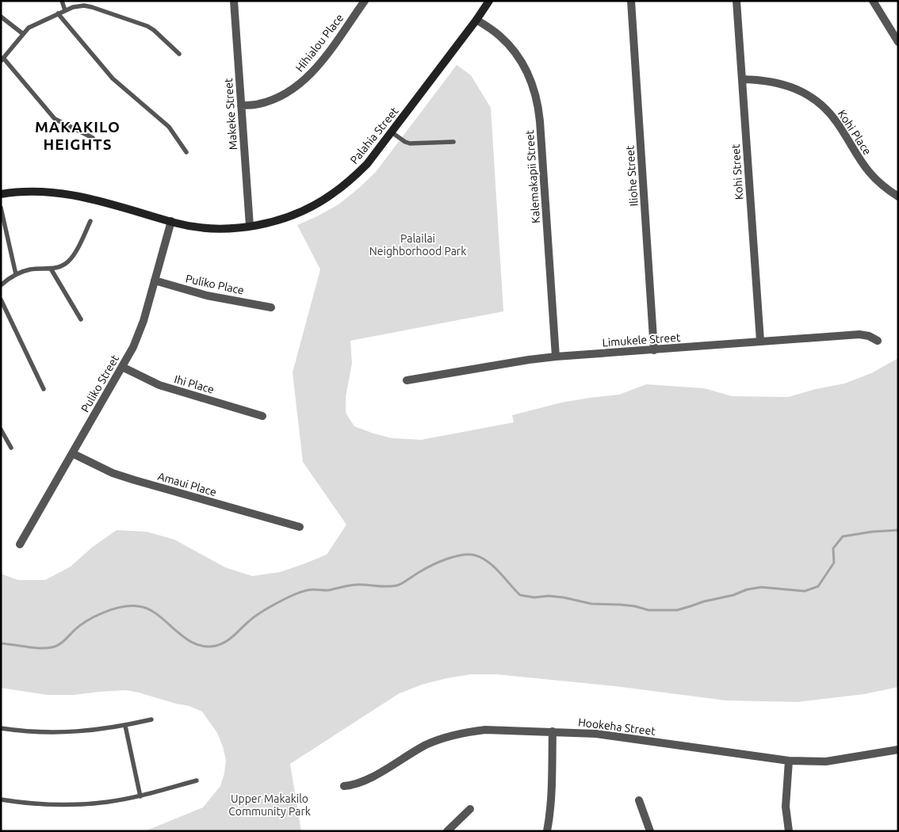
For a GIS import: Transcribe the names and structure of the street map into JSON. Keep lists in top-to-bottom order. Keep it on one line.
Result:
{"streets":{"street":["Hihialou Place","Makeke Street","Kohi Place","Palahia Street","Kohi Street","Iliohe Street","Kalemakapii Street","Puliko Place","Limukele Street","Puliko Street","Ihi Place","Amaui Place","Hookeha Street"]},"crossings":[["Hihialou Place","Makeke Street"],["Makeke Street","Palahia Street"],["Kohi Place","Kohi Street"],["Palahia Street","Kalemakapii Street"],["Palahia Street","Puliko Street"],["Kohi Street","Limukele Street"],["Iliohe Street","Limukele Street"],["Kalemakapii Street","Limukele Street"],["Puliko Place","Puliko Street"],["Puliko Street","Ihi Place"],["Puliko Street","Amaui Place"]],"districts":["MAKAKILO HEIGHTS"],"parks":["Palailai Neighborhood Park","Upper Makakilo Community Park"]}
